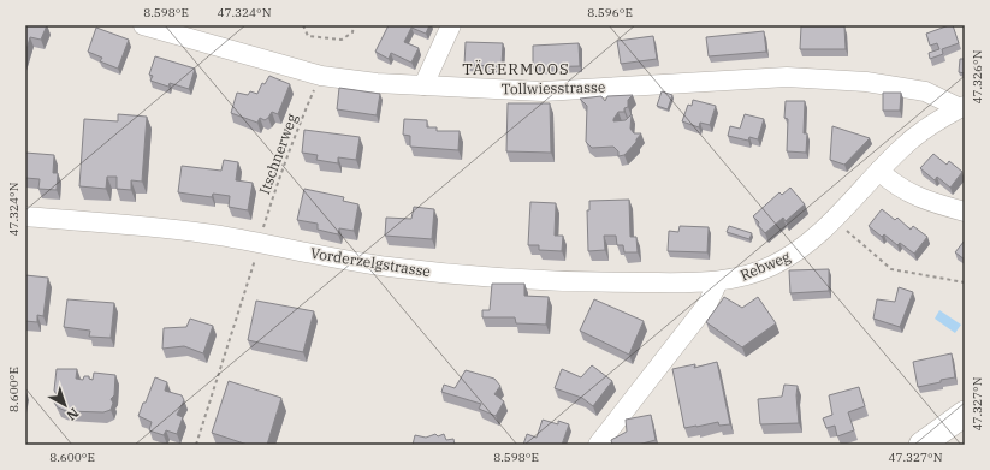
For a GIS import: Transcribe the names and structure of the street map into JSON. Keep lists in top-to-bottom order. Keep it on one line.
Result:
{"streets":{"street":["Tollwiesstrasse","Vorderzelgstrasse","Rebweg"],"path":["Itschnerweg"]},"crossings":[["Tollwiesstrasse","Itschnerweg"],["Tollwiesstrasse","Rebweg"],["Itschnerweg","Vorderzelgstrasse"],["Vorderzelgstrasse","Rebweg"]],"districts":["TÄGERMOOS"],"north":"bottom right","coordinates":["8.598°E","47.324°N","8.596°E","47.326°N","8.600°E","47.327°N"]}
